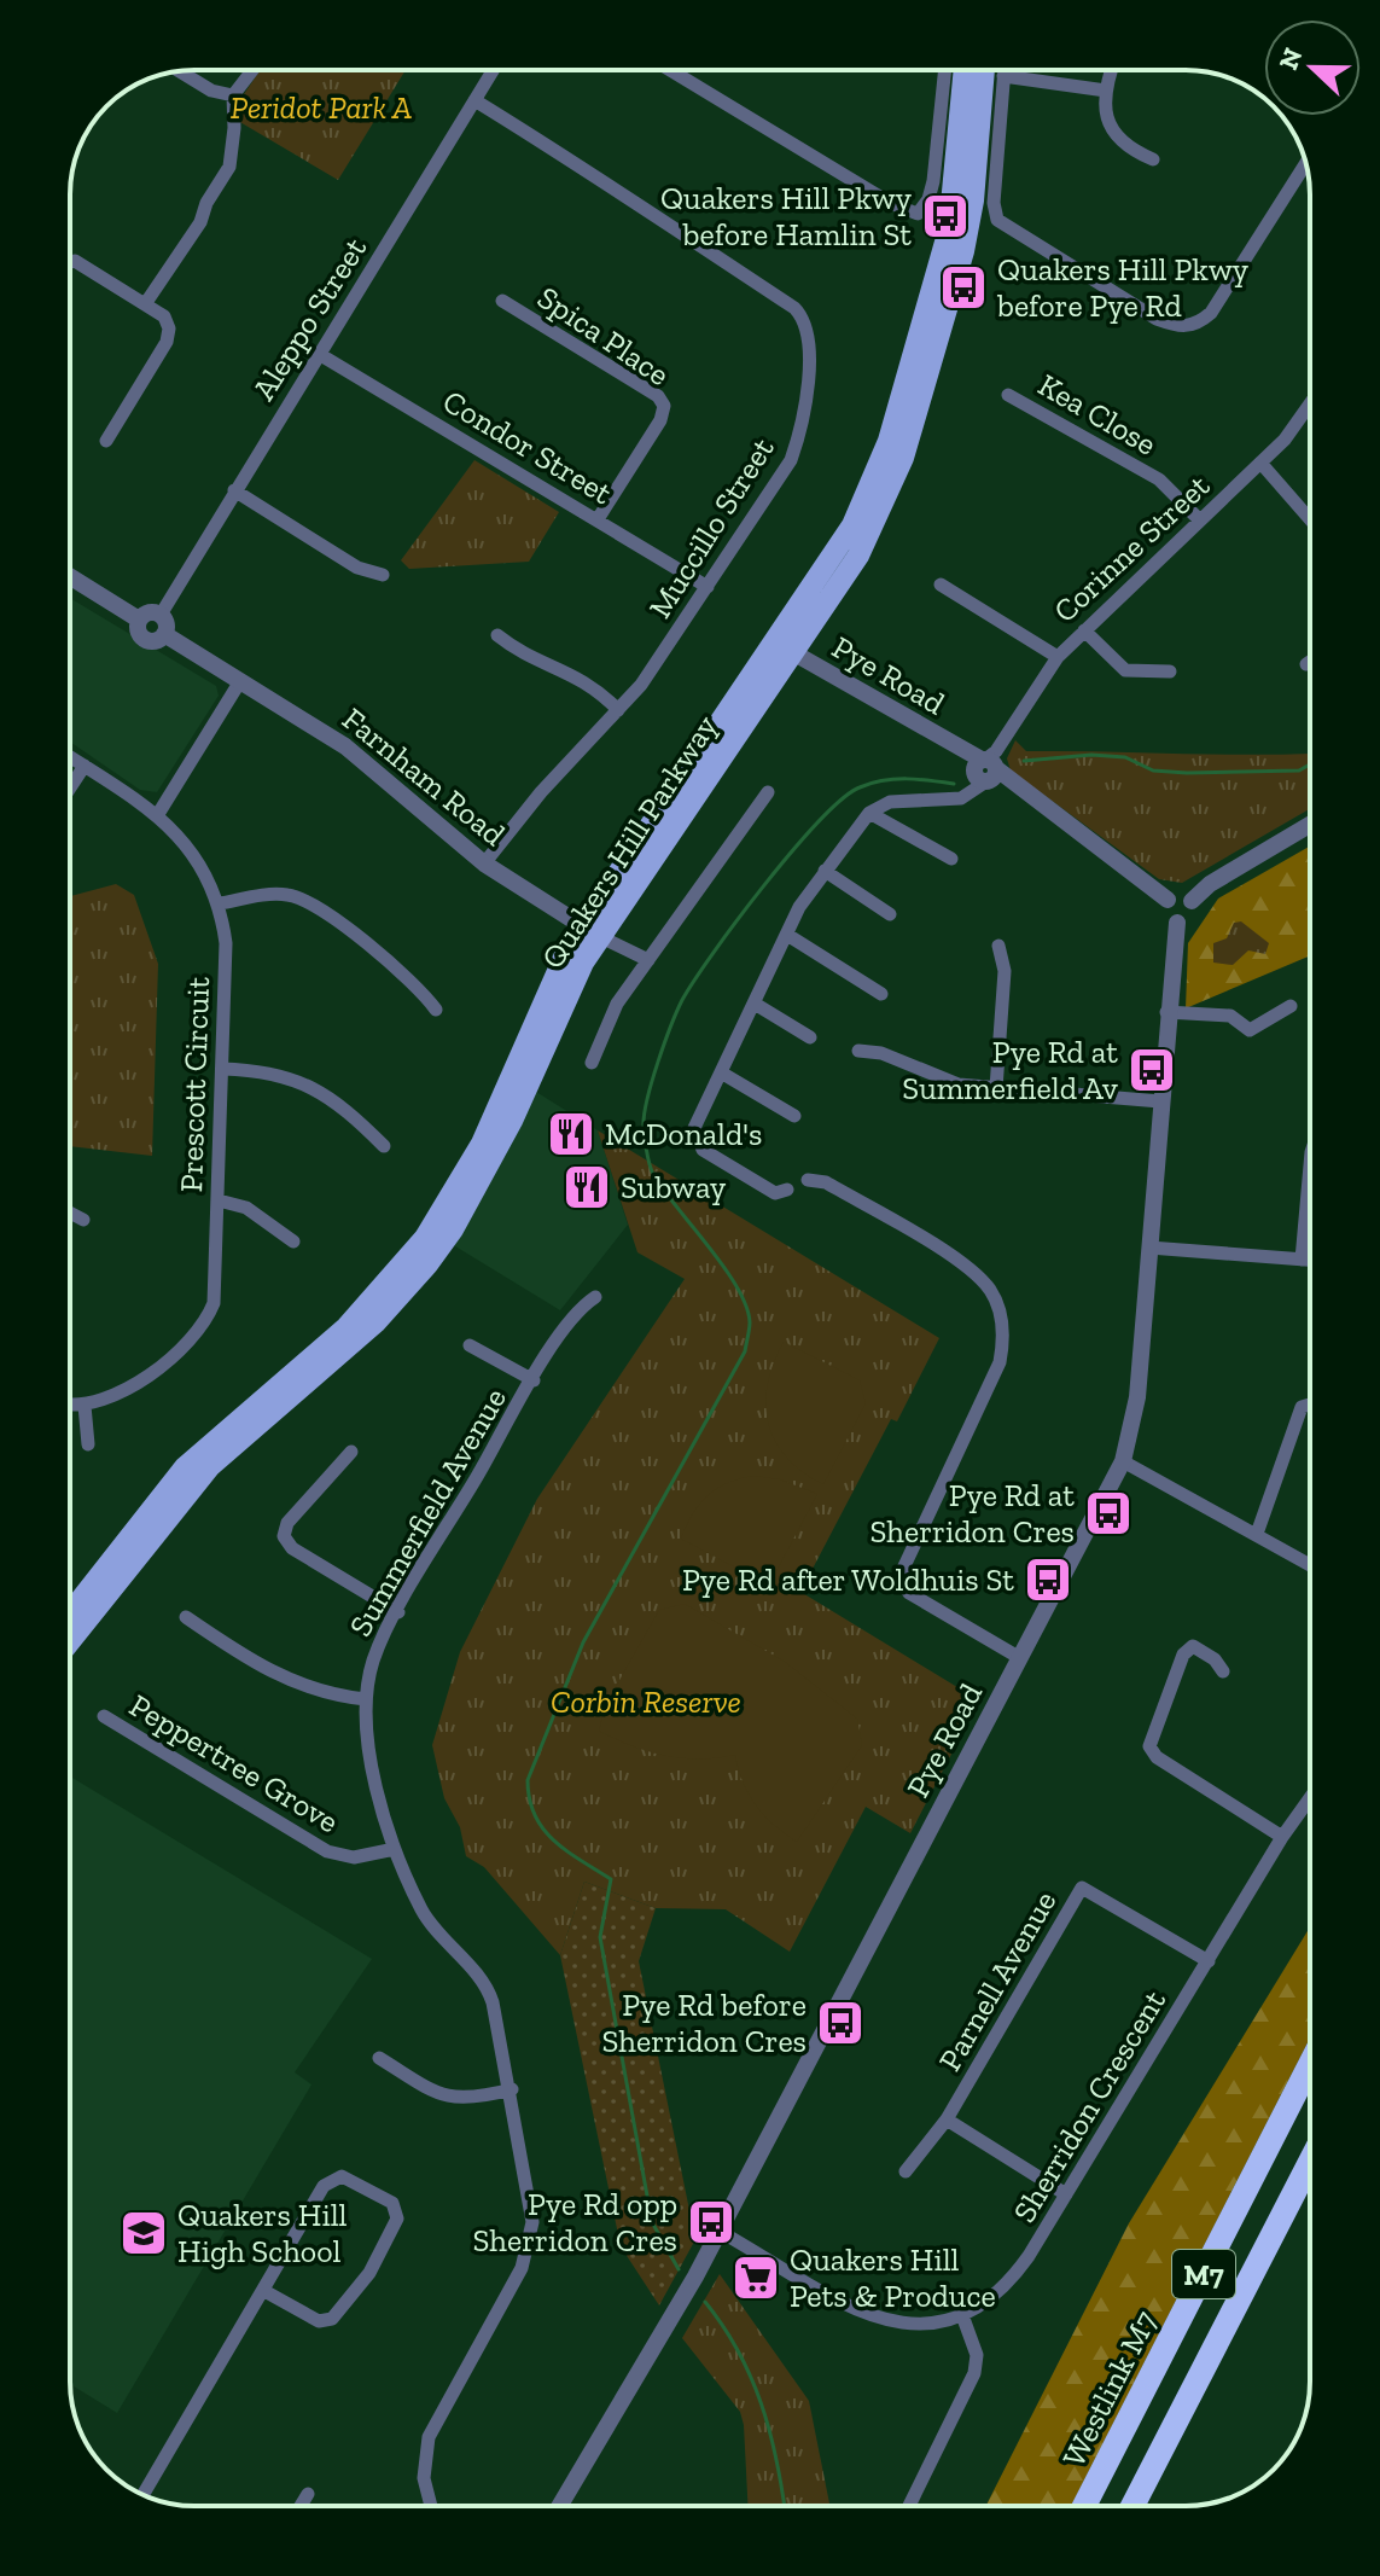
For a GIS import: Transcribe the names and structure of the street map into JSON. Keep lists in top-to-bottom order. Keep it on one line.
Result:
{"streets":{"highway":["M7","Westlink M7"],"main road":["Quakers Hill Parkway"],"street":["Aleppo Street","Spica Place","Kea Close","Condor Street","Muccillo Street","Corinne Street","Pye Road","Farnham Road","Prescott Circuit","Summerfield Avenue","Peppertree Grove","Parnell Avenue","Sherridon Crescent"]},"crossings":[["Aleppo Street","Condor Street"],["Aleppo Street","Muccillo Street"],["Aleppo Street","Farnham Road"],["Spica Place","Condor Street"],["Kea Close","Corinne Street"],["Condor Street","Muccillo Street"],["Muccillo Street","Farnham Road"],["Corinne Street","Pye Road"],["Pye Road","Quakers Hill Parkway"],["Pye Road","Sherridon Crescent"],["Farnham Road","Quakers Hill Parkway"],["Summerfield Avenue","Peppertree Grove"],["Parnell Avenue","Sherridon Crescent"]],"parks":["Peridot Park A","Corbin Reserve"],"places":{"bus stop":["Quakers Hill Pkwy before Hamlin St","Quakers Hill Pkwy before Pye Rd","Pye Rd at Summerfield Av","Pye Rd at Sherridon Cres","Pye Rd after Woldhuis St","Pye Rd before Sherridon Cres","Pye Rd opp Sherridon Cres"],"restaurant":["McDonald's","Subway"],"school or university":["Quakers Hill High School"],"supermarket":["Quakers Hill Pets & Produce"]},"north":"left"}
